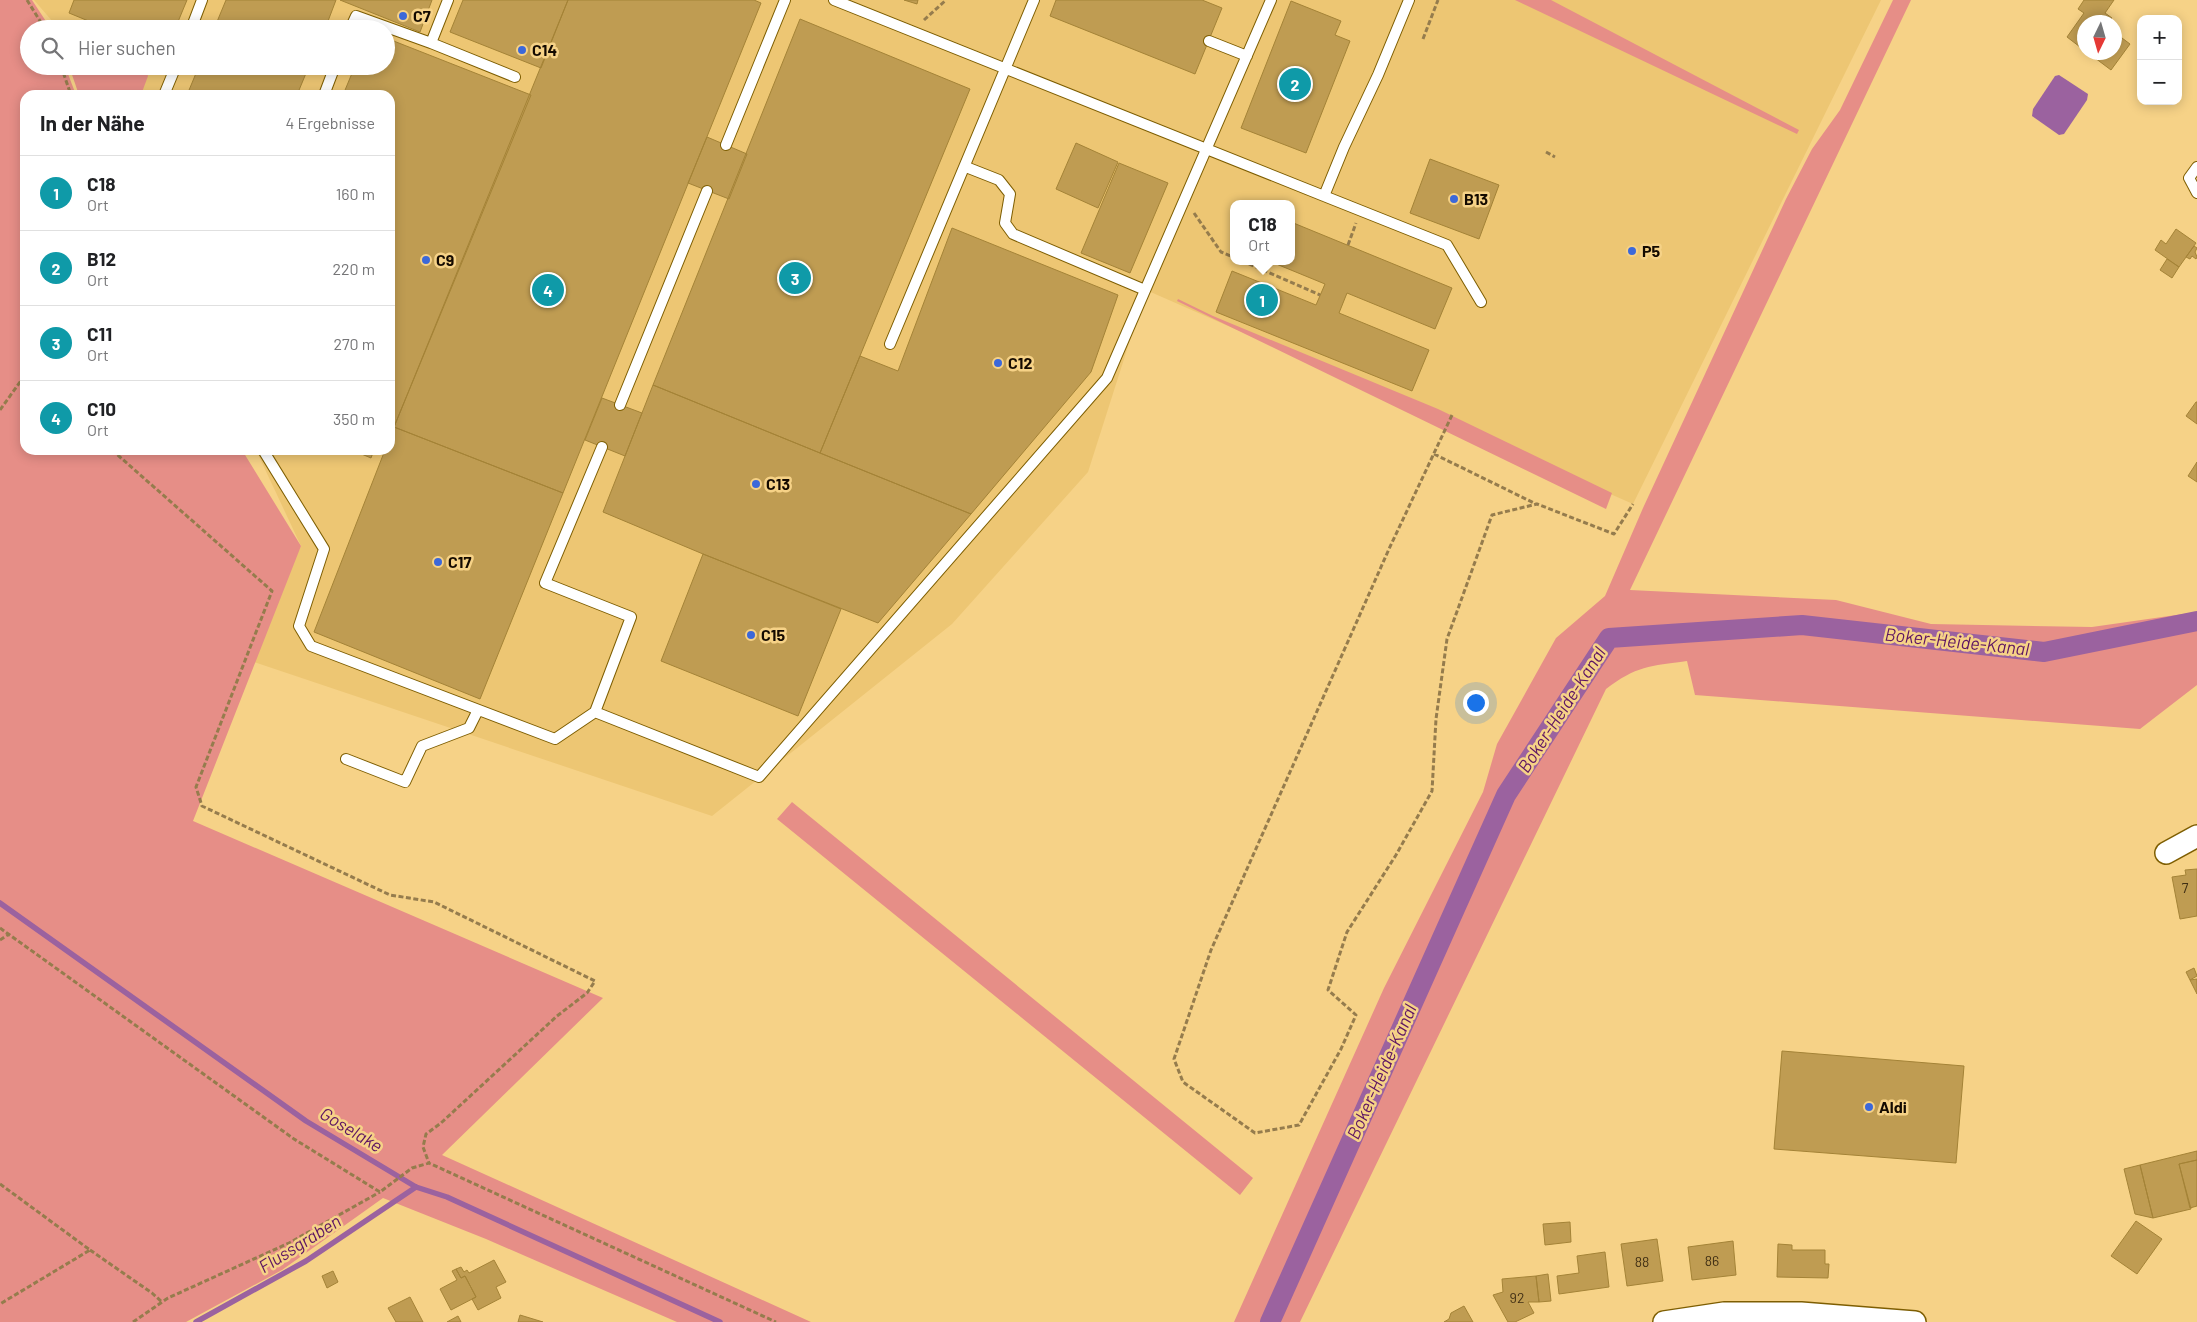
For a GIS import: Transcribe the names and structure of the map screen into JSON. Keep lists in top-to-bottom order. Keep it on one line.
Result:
{"water":["Boker-Heide-Kanal","Goselake","Flussgraben"],"places":["C7","C14","B13","P5","C9","C12","C13","C17","C15","Aldi"],"house_numbers":["7","86","88","92"],"north":"bottom","page":{"map_buttons":["+","−"],"search":"Hier suchen","pins":["2","3","4","1"],"heading":["In der Nähe","4 Ergebnisse"],"list":[{"mark":"1","name":"C18","note":"Ort","value":"160 m"},{"mark":"2","name":"B12","note":"Ort","value":"220 m"},{"mark":"3","name":"C11","note":"Ort","value":"270 m"},{"mark":"4","name":"C10","note":"Ort","value":"350 m"}],"popup":["C18","Ort"]}}
